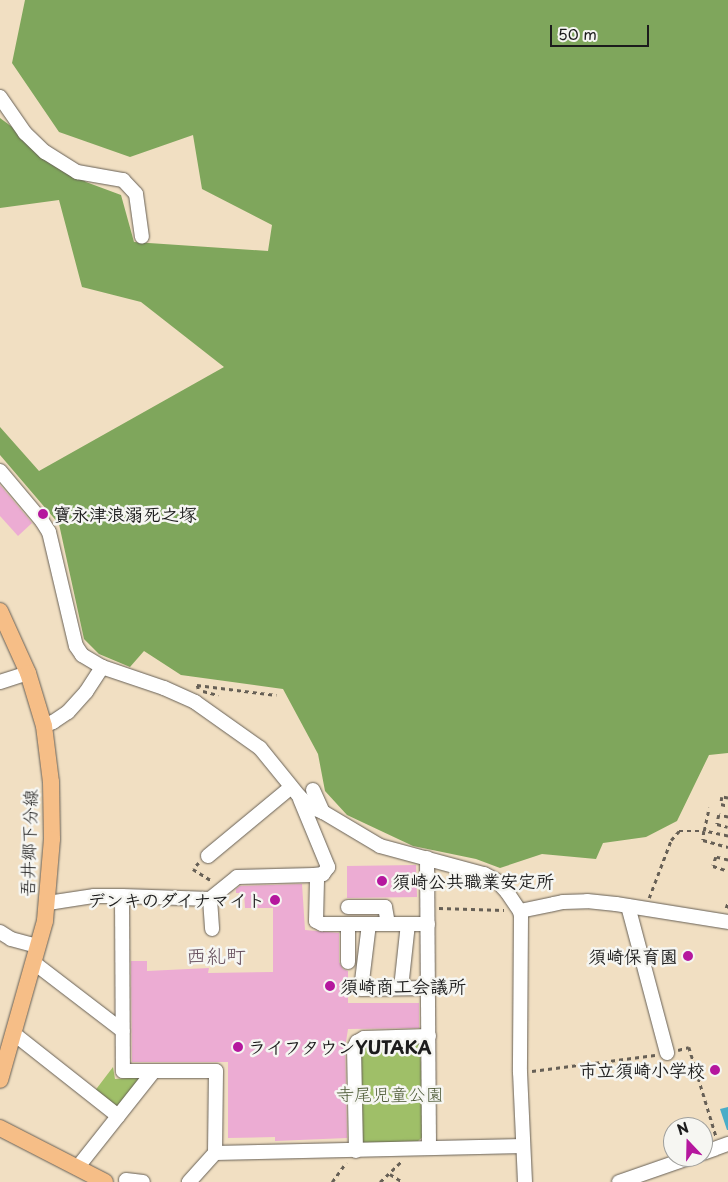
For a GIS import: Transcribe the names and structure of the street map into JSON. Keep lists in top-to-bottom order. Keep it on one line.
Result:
{"streets":{"main road":["吾井郷下分線"]},"districts":["西糺町"],"parks":["寺尾児童公園"],"places":["寶永津浪溺死之塚","須崎公共職業安定所","デンキのダイナマイト","須崎保育園","須崎商工会議所","ライフタウンYUTAKA","市立須崎小学校"],"scale_bar":"50 m","north":"top"}
